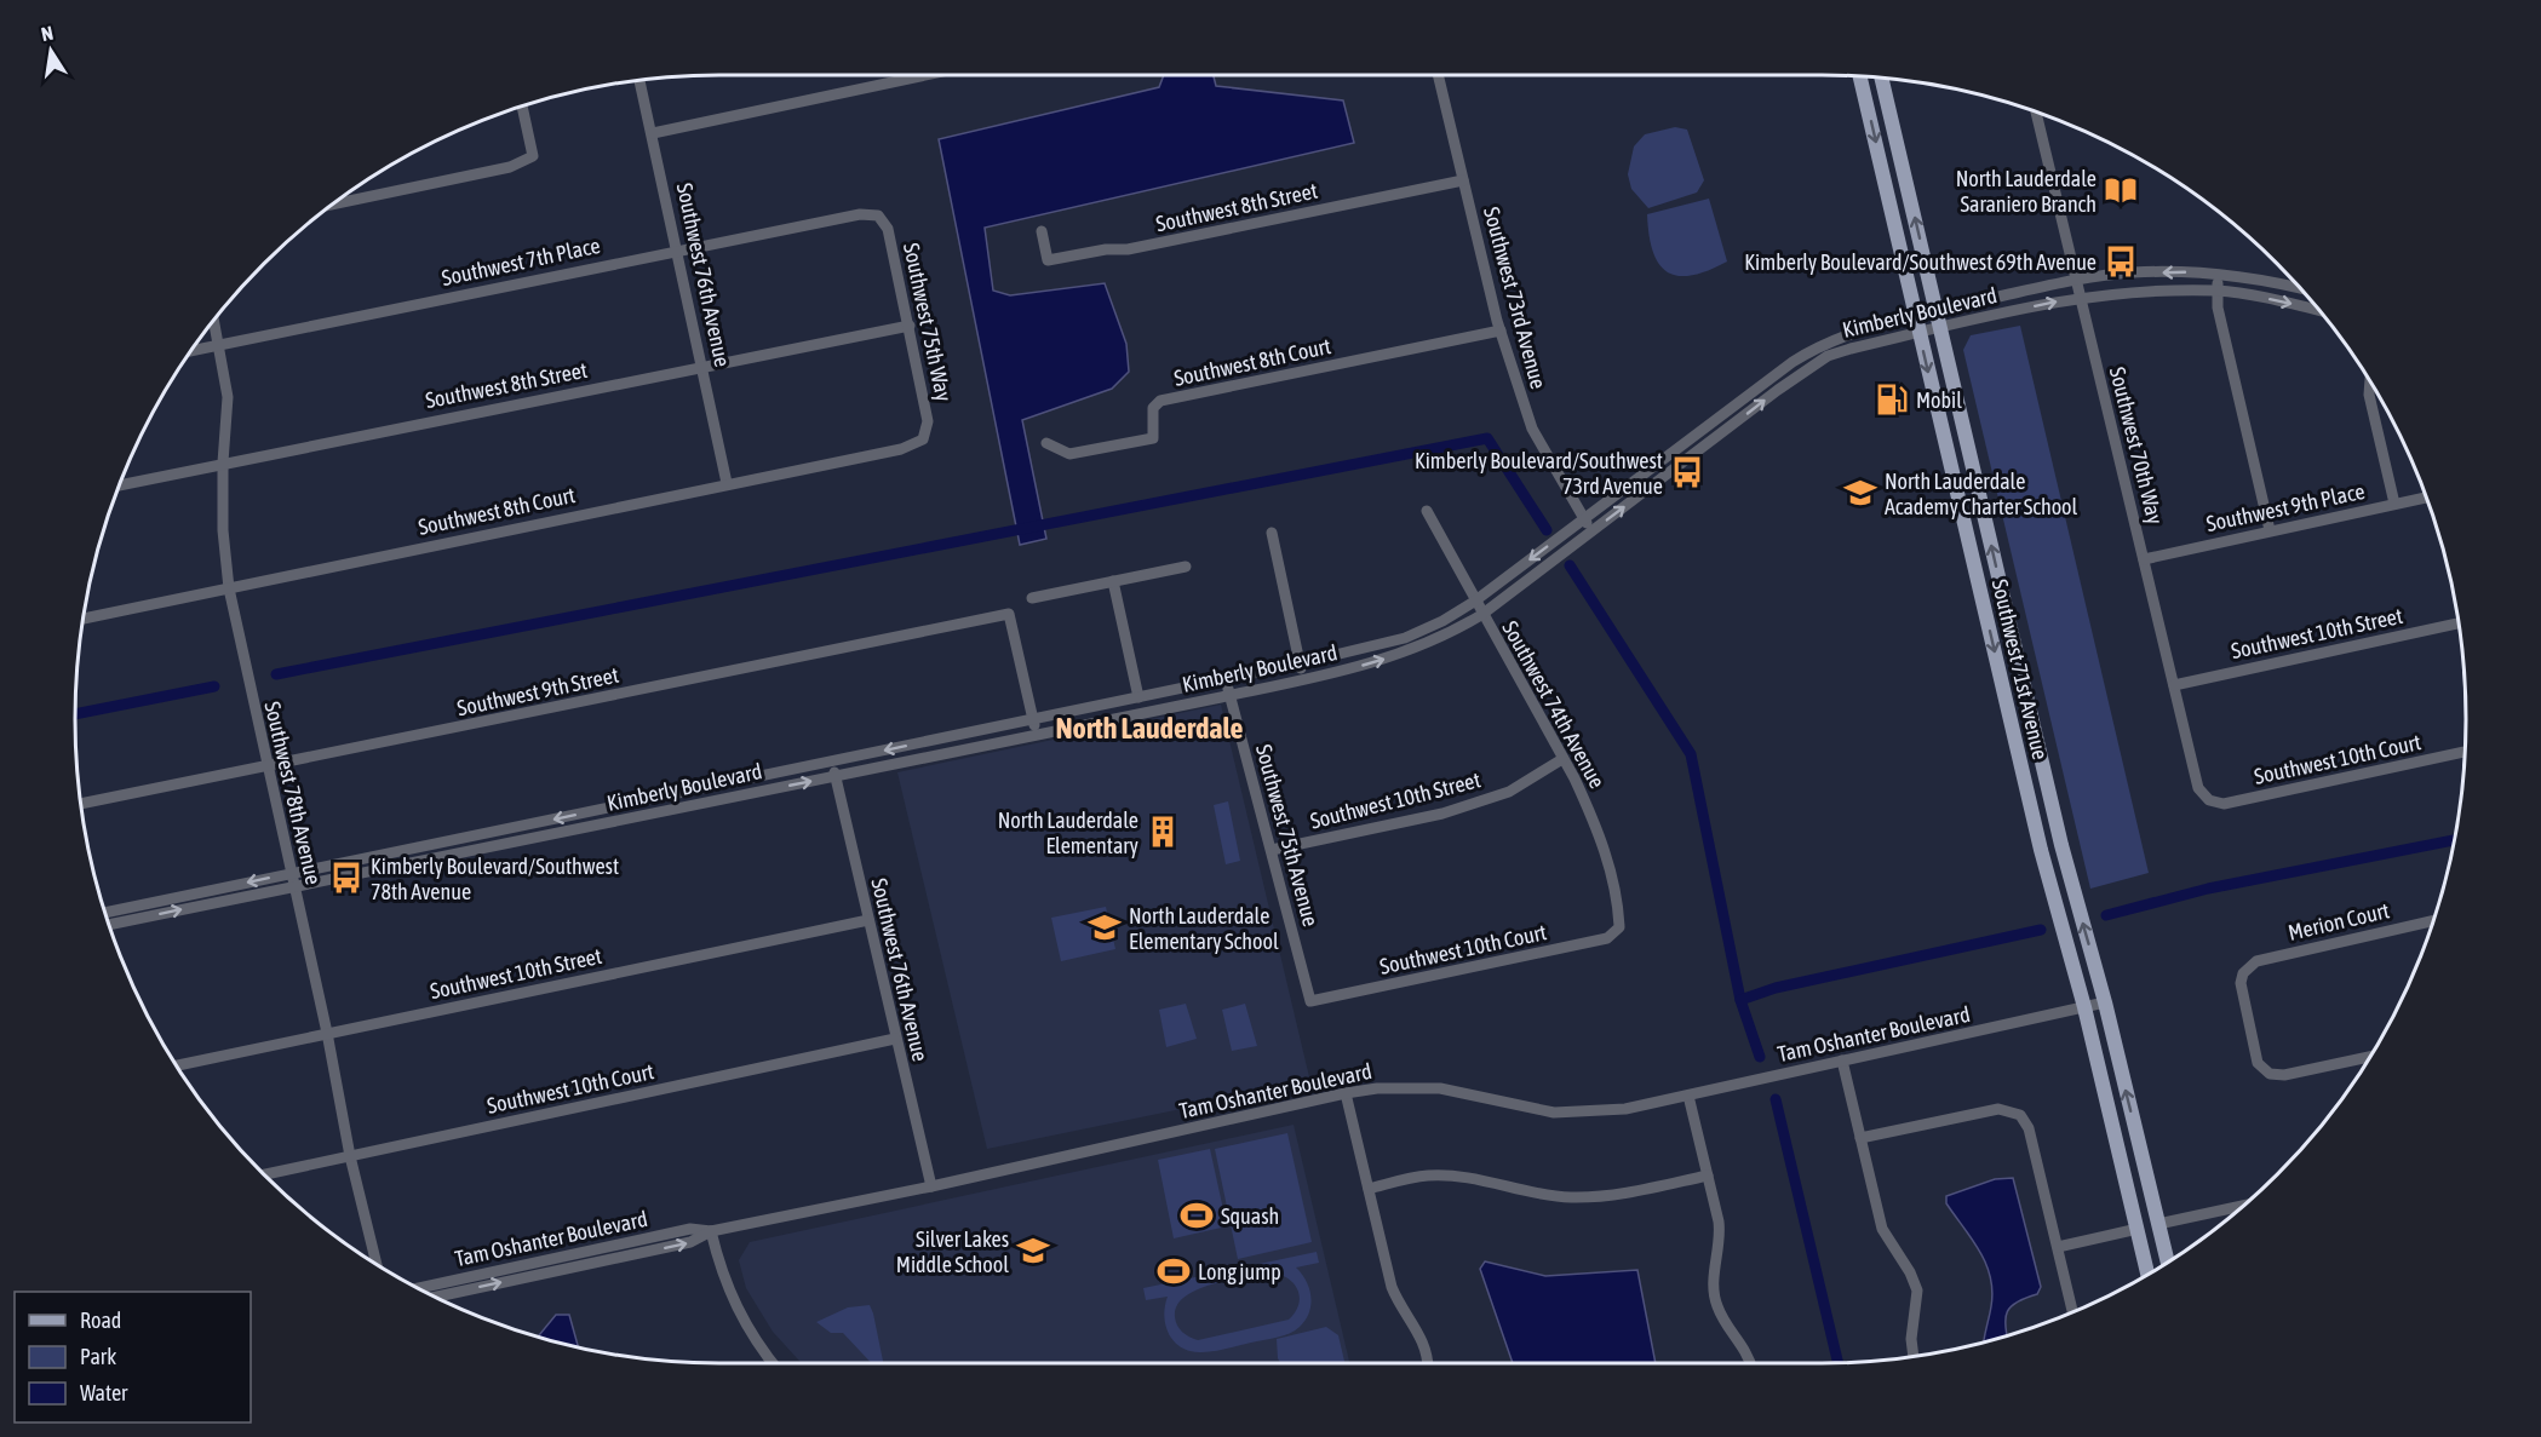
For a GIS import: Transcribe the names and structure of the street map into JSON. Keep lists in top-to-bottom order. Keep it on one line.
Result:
{"streets":{"main road":["Southwest 71st Avenue"],"street":["Southwest 8th Street","Southwest 7th Place","Southwest 76th Avenue","Southwest 73rd Avenue","Kimberly Boulevard","Southwest 75th Way","Southwest 8th Court","Southwest 70th Way","Southwest 9th Place","Southwest 10th Street","Southwest 9th Street","Southwest 74th Avenue","Southwest 10th Court","Southwest 78th Avenue","Southwest 75th Avenue","Merion Court","Tam Oshanter Boulevard"]},"crossings":[["Southwest 8th Street","Southwest 76th Avenue"],["Southwest 8th Street","Southwest 73rd Avenue"],["Southwest 8th Street","Southwest 75th Way"],["Southwest 8th Street","Southwest 78th Avenue"],["Southwest 7th Place","Southwest 76th Avenue"],["Southwest 7th Place","Southwest 75th Way"],["Southwest 7th Place","Southwest 78th Avenue"],["Southwest 76th Avenue","Kimberly Boulevard"],["Southwest 76th Avenue","Southwest 8th Court"],["Southwest 76th Avenue","Southwest 10th Street"],["Southwest 76th Avenue","Southwest 10th Court"],["Southwest 76th Avenue","Tam Oshanter Boulevard"],["Southwest 73rd Avenue","Kimberly Boulevard"],["Southwest 73rd Avenue","Southwest 8th Court"],["Kimberly Boulevard","Southwest 70th Way"],["Kimberly Boulevard","Southwest 71st Avenue"],["Kimberly Boulevard","Southwest 9th Street"],["Kimberly Boulevard","Southwest 74th Avenue"],["Kimberly Boulevard","Southwest 78th Avenue"],["Kimberly Boulevard","Southwest 75th Avenue"],["Southwest 75th Way","Southwest 8th Court"],["Southwest 8th Court","Southwest 78th Avenue"],["Southwest 70th Way","Southwest 9th Place"],["Southwest 70th Way","Southwest 10th Street"],["Southwest 70th Way","Southwest 10th Court"],["Southwest 10th Street","Southwest 74th Avenue"],["Southwest 10th Street","Southwest 78th Avenue"],["Southwest 10th Street","Southwest 75th Avenue"],["Southwest 71st Avenue","Tam Oshanter Boulevard"],["Southwest 9th Street","Southwest 78th Avenue"],["Southwest 74th Avenue","Southwest 10th Court"],["Southwest 10th Court","Southwest 78th Avenue"],["Southwest 10th Court","Southwest 75th Avenue"]],"districts":["North Lauderdale"],"places":{"library":["North Lauderdale Saraniero Branch"],"bus stop":["Kimberly Boulevard/Southwest 69th Avenue","Kimberly Boulevard/Southwest 73rd Avenue","Kimberly Boulevard/Southwest 78th Avenue"],"fuel station":["Mobil"],"school or university":["North Lauderdale Academy Charter School","North Lauderdale Elementary School","Silver Lakes Middle School"],"building":["North Lauderdale Elementary"],"sports":["Squash","Long jump"]},"legend":["Road","Park","Water"],"north":"top"}
